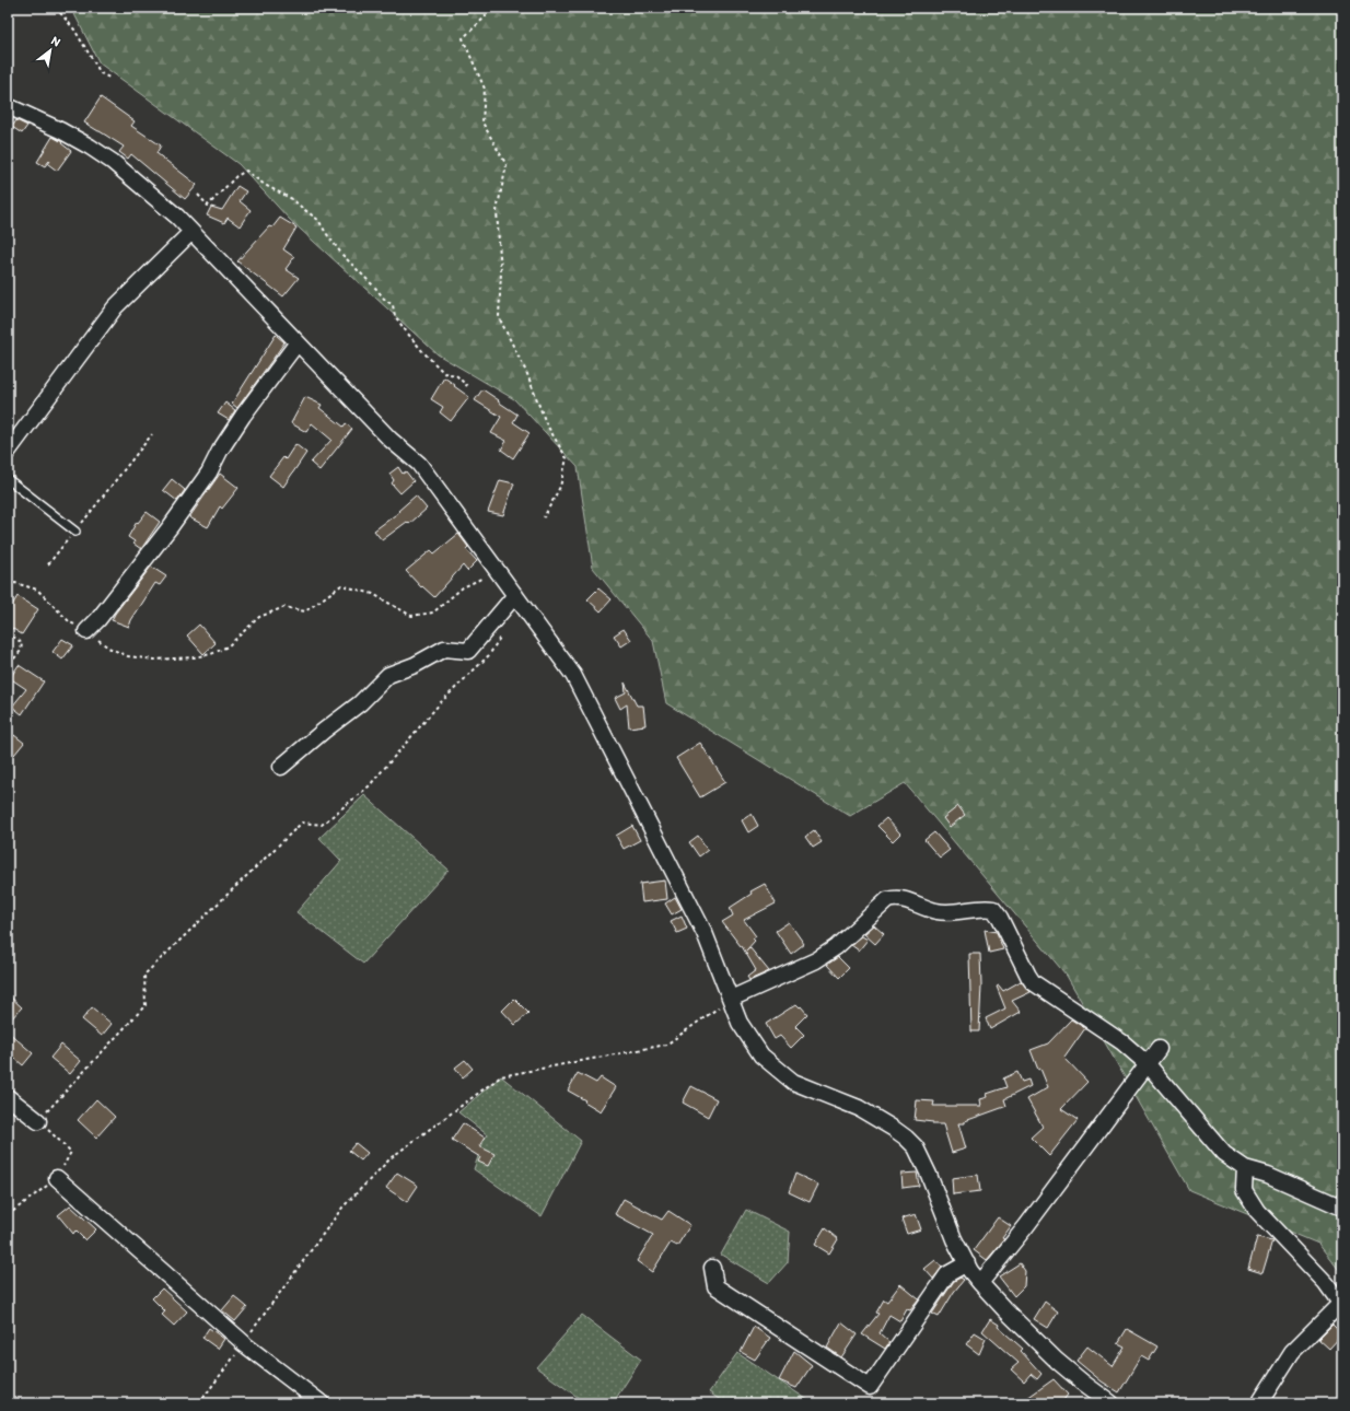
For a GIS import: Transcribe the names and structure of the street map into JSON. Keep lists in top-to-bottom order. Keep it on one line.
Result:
{"north":"top right"}
